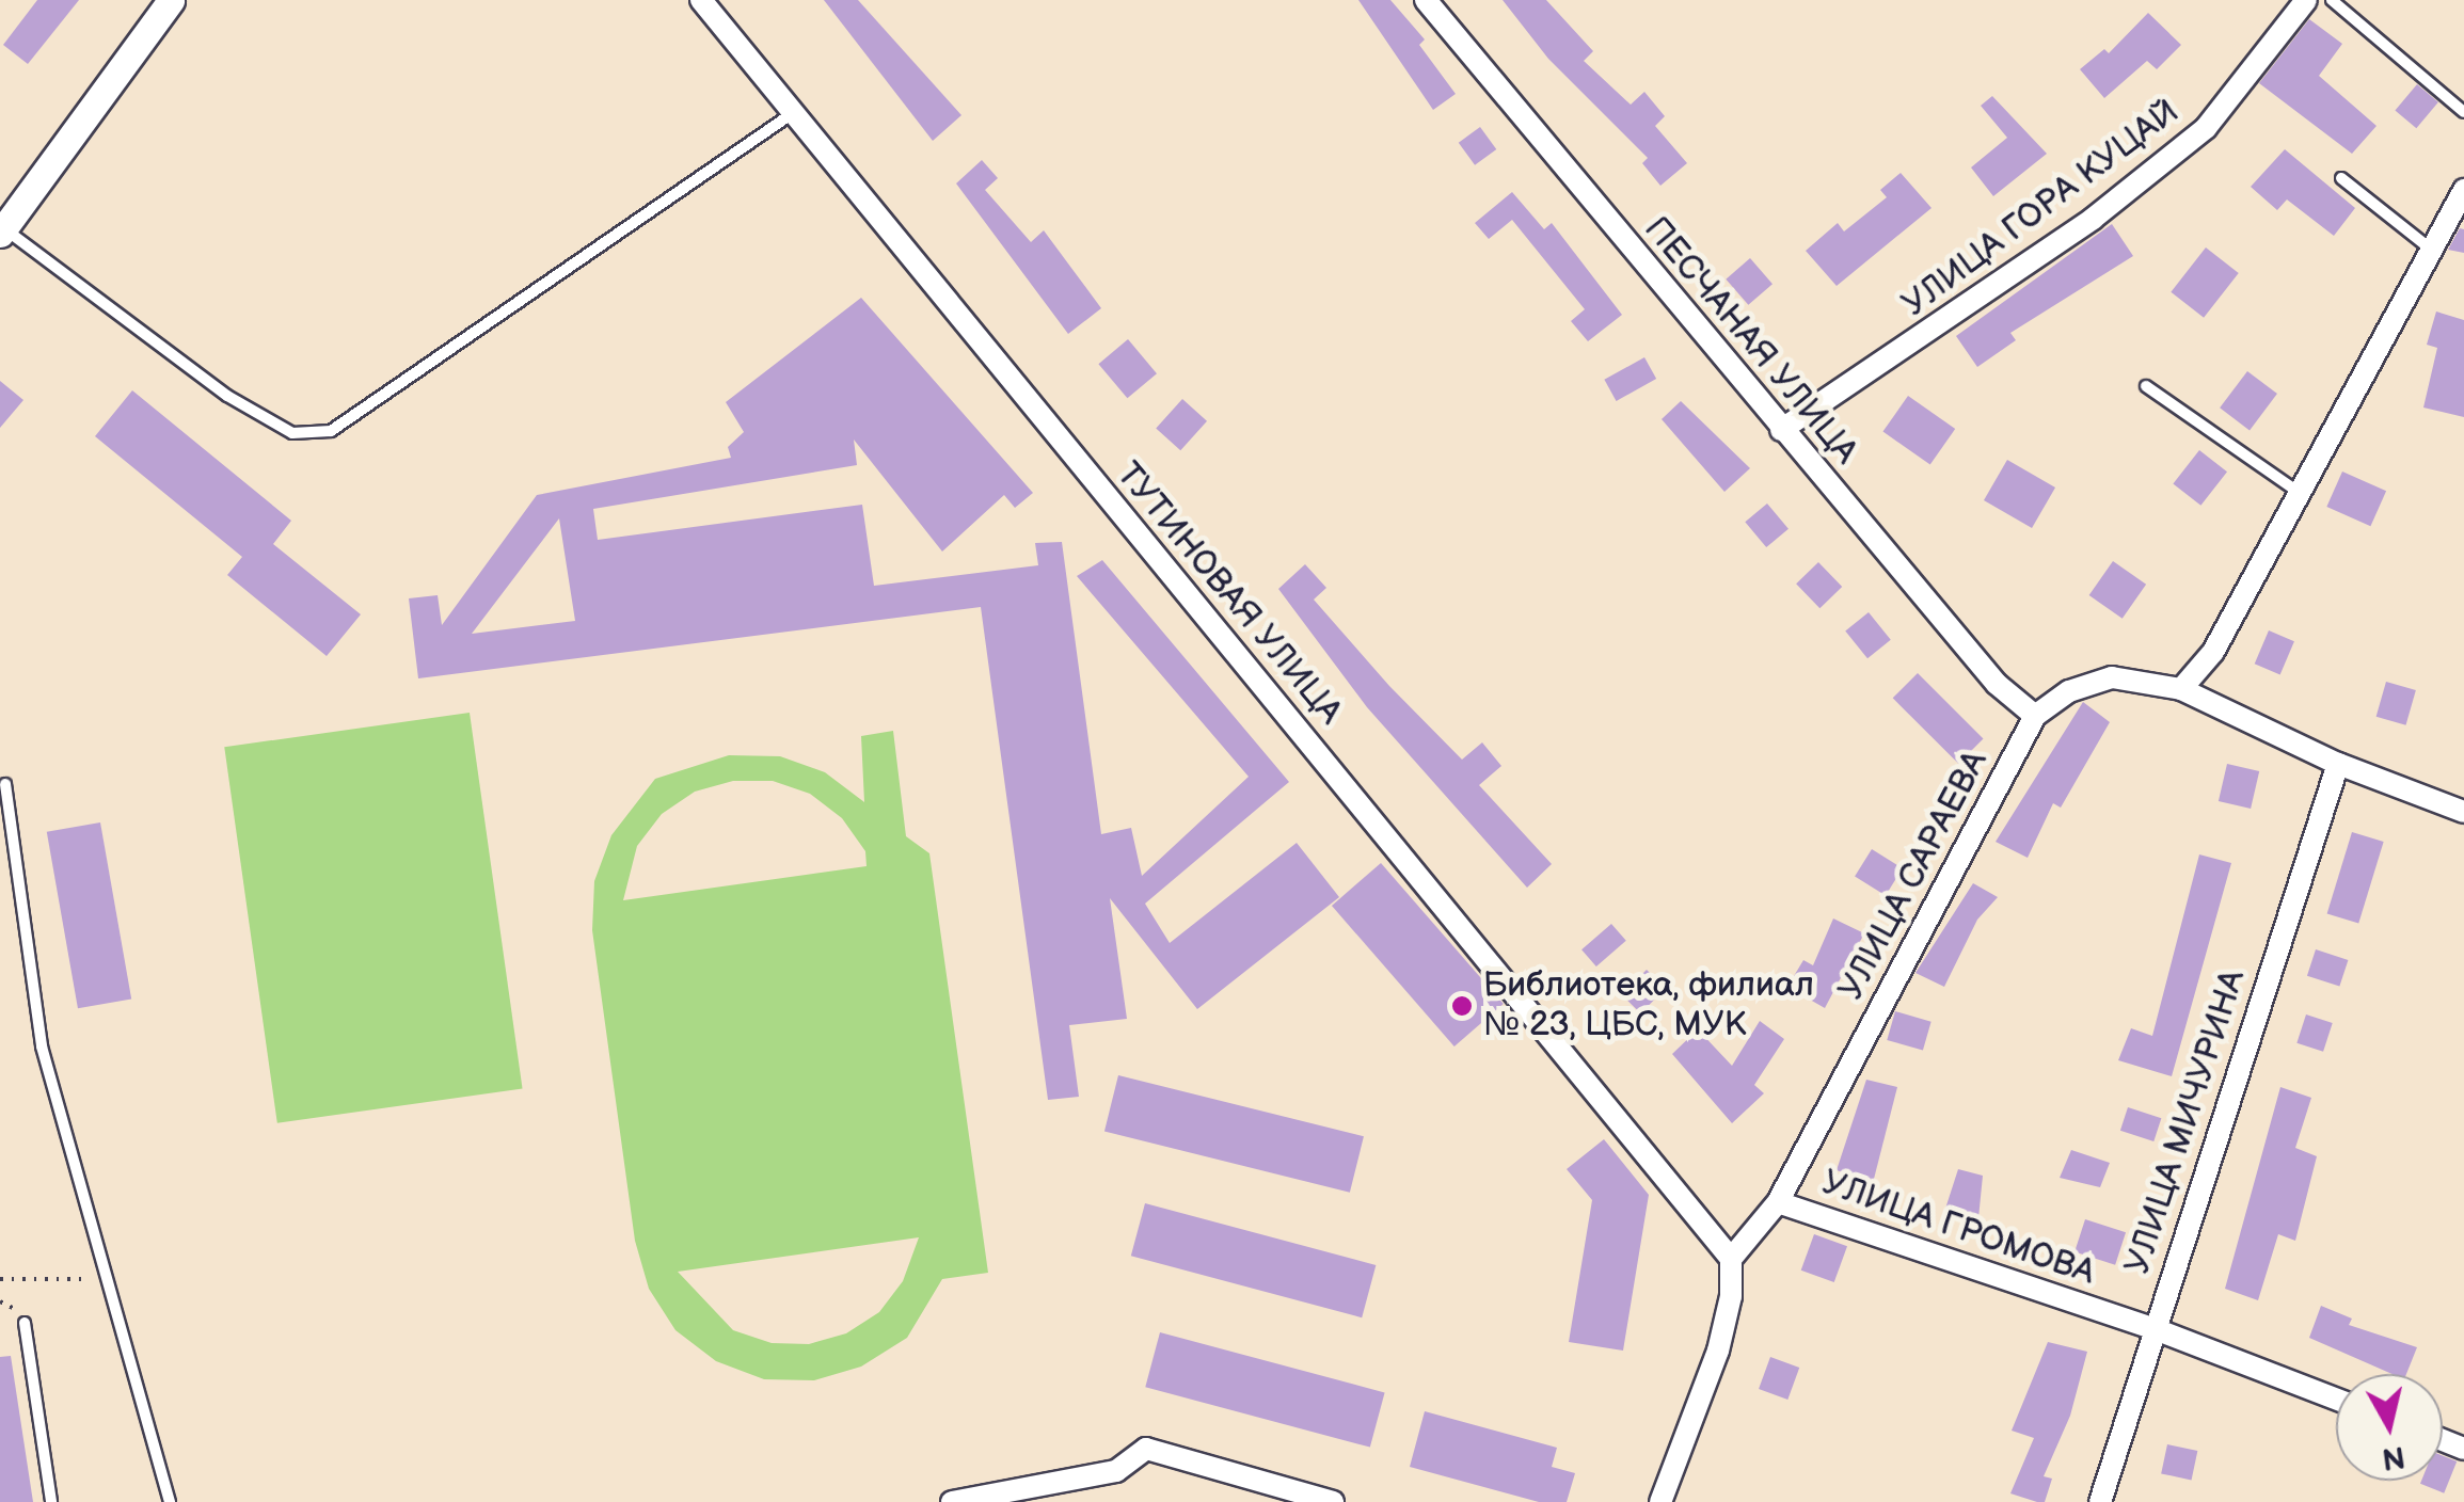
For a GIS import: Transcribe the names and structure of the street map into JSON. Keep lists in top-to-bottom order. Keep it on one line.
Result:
{"streets":{"street":["УЛИЦА ГОРА КУЦАЙ","ПЕСЧАНАЯ УЛИЦА","ТУТИНОВАЯ УЛИЦА","УЛИЦА САРАЕВА","УЛИЦА МИЧУРИНА","УЛИЦА ГРОМОВА"]},"crossings":[["УЛИЦА ГОРА КУЦАЙ","ПЕСЧАНАЯ УЛИЦА"],["ПЕСЧАНАЯ УЛИЦА","УЛИЦА САРАЕВА"],["ТУТИНОВАЯ УЛИЦА","УЛИЦА САРАЕВА"],["УЛИЦА САРАЕВА","УЛИЦА ГРОМОВА"],["УЛИЦА МИЧУРИНА","УЛИЦА ГРОМОВА"]],"places":["Библиотека, филиал № 23, ЦБС, МУК"],"north":"bottom"}
